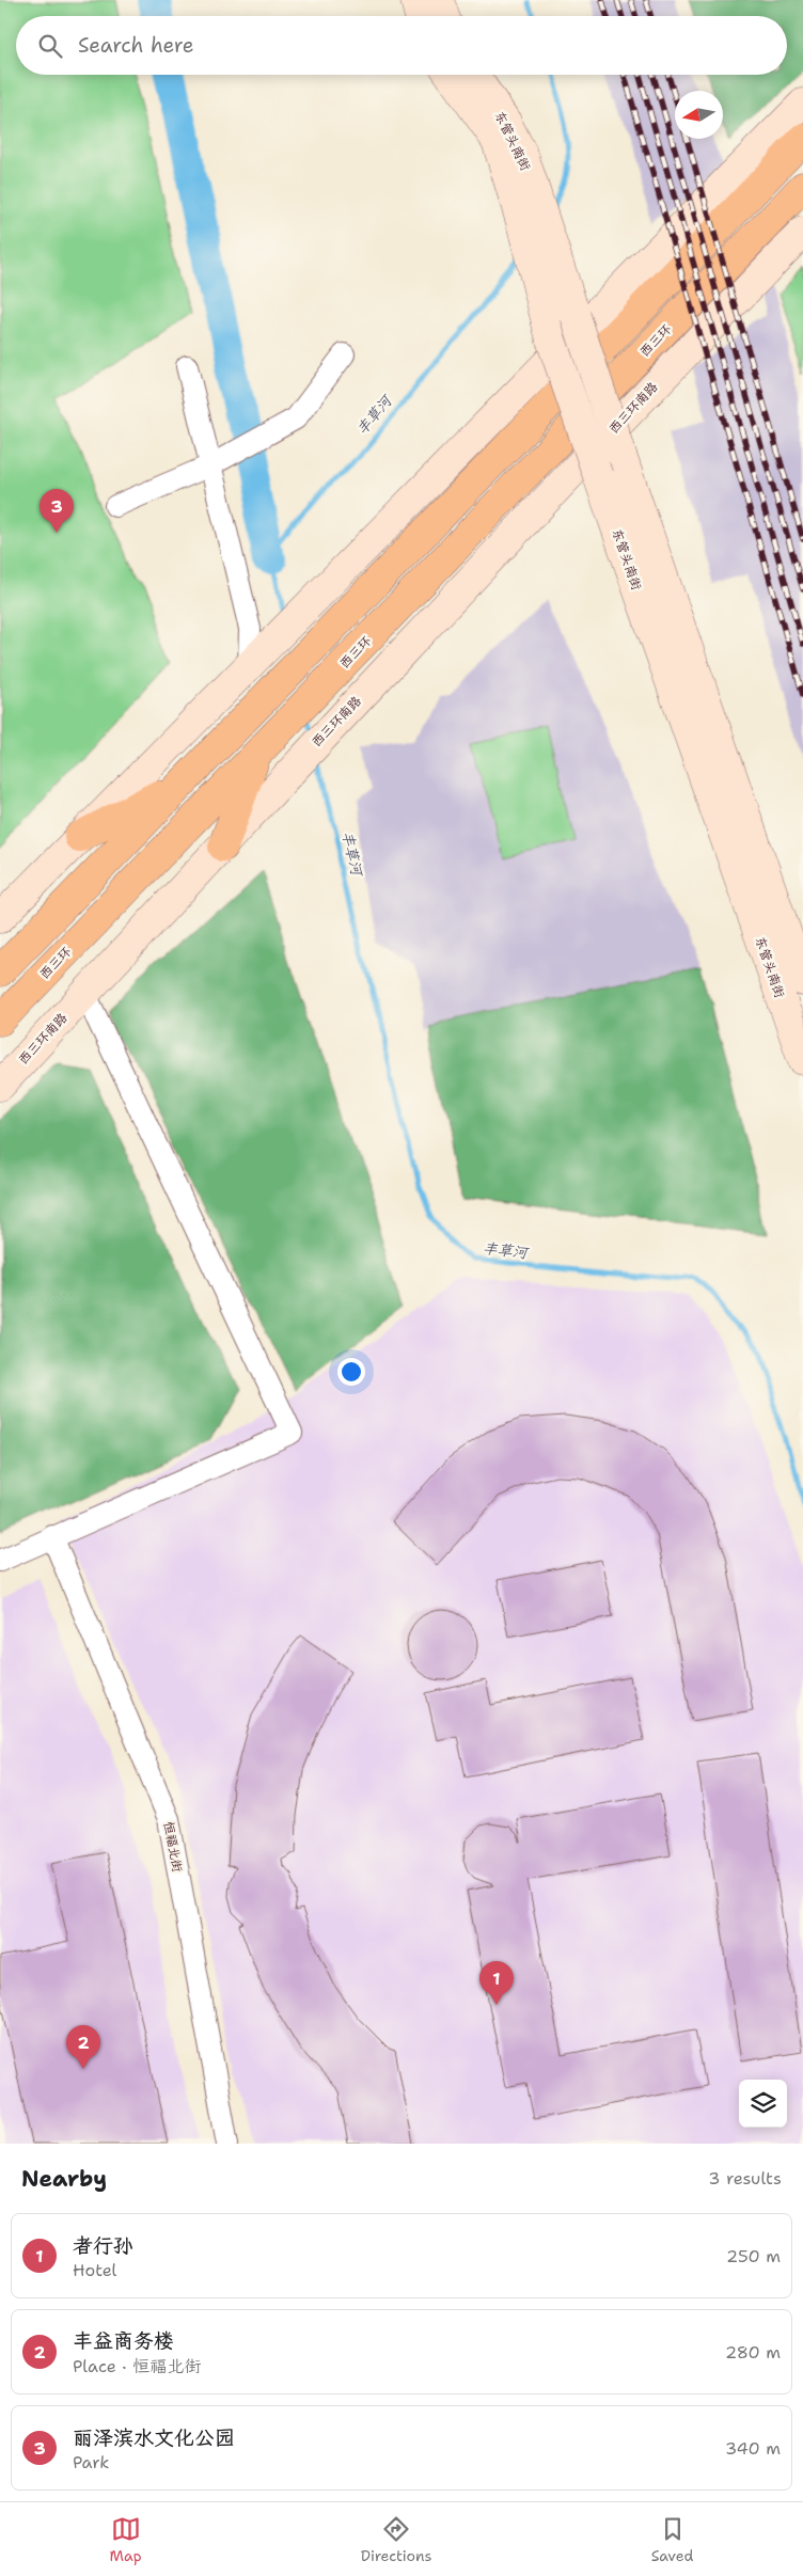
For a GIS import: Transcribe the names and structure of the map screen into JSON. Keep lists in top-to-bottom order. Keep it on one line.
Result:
{"streets":{"highway":["西三环"],"street":["东管头南街","西三环南路","恒福北街"]},"water":["丰草河"],"north":"left","page":{"search":"Search here","pins":["3","1","2"],"heading":["Nearby","3 results"],"list":[{"mark":"1","name":"者行孙","note":"Hotel","value":"250 m"},{"mark":"2","name":"丰益商务楼","note":"Place · 恒福北街","value":"280 m"},{"mark":"3","name":"丽泽滨水文化公园","note":"Park","value":"340 m"}],"nav":["Map","Directions","Saved"]}}
